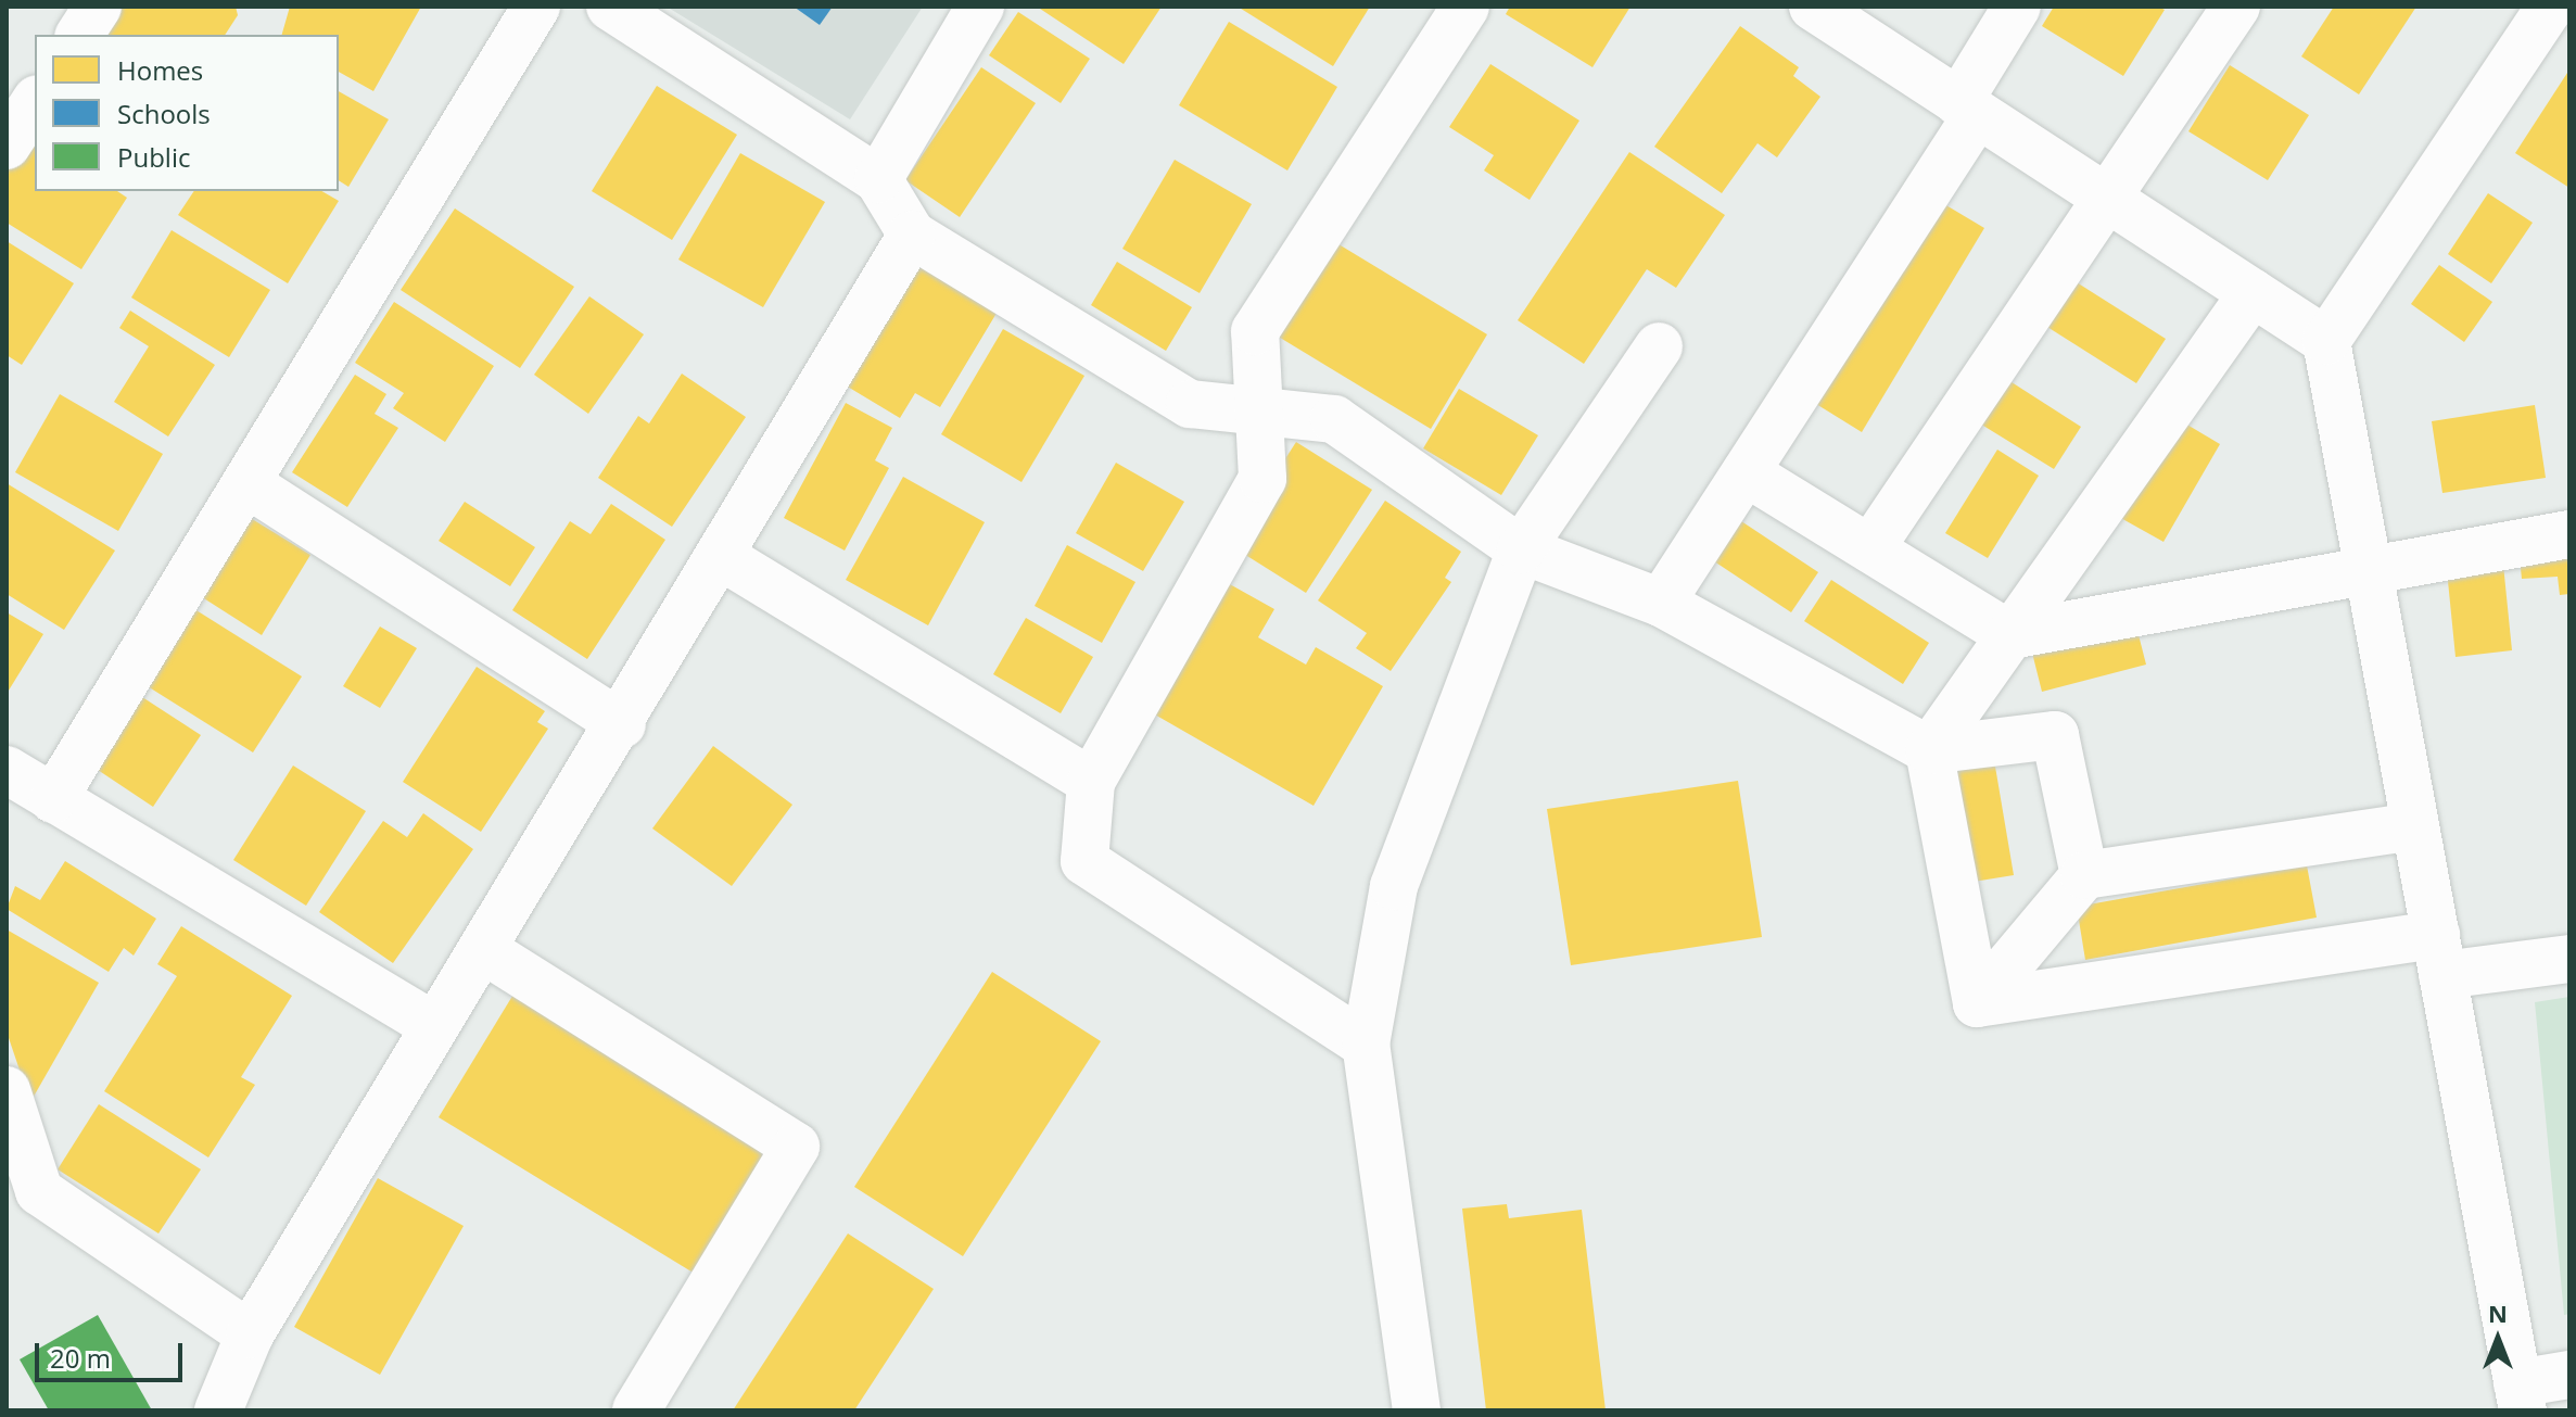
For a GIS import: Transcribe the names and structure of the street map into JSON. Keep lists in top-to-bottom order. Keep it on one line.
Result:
{"legend":["Homes","Schools","Public"],"scale_bar":"20 m","north":"top"}
